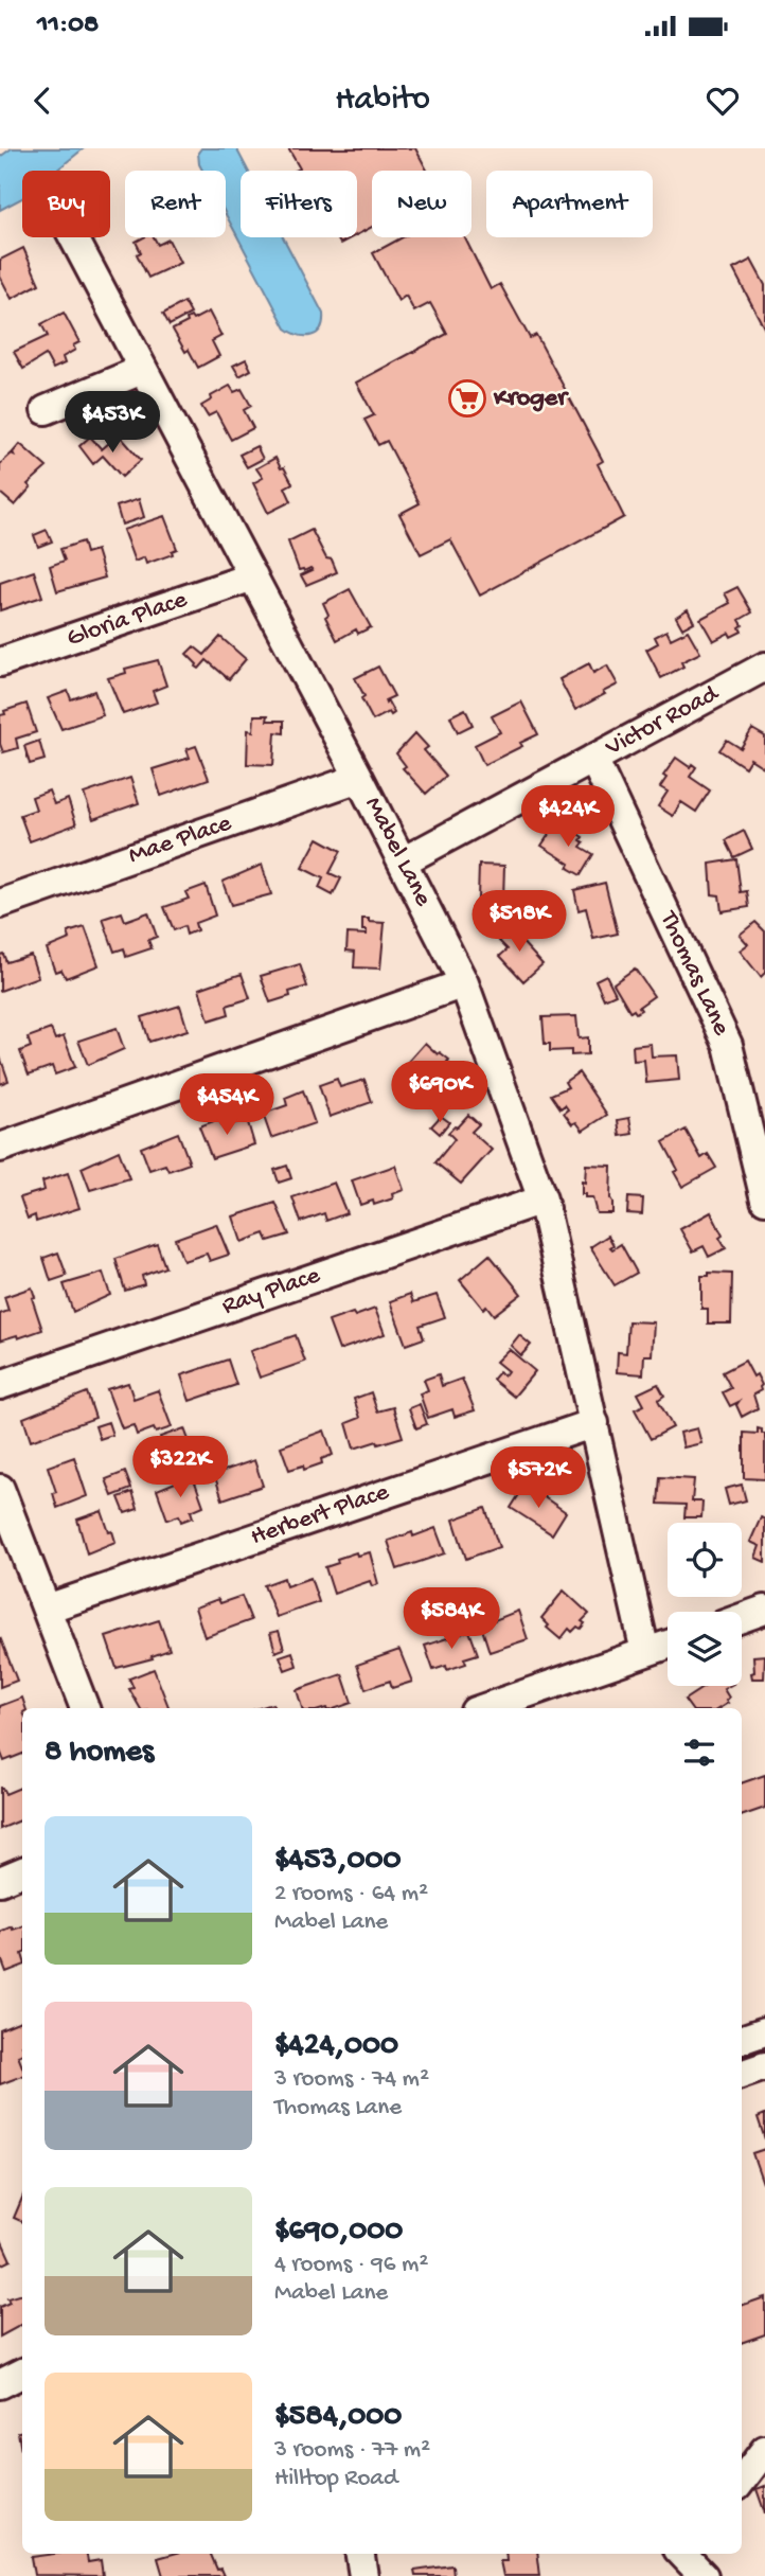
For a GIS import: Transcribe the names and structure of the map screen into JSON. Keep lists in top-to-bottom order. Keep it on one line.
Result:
{"streets":{"street":["Gloria Place","Victor Road","Mae Place","Mabel Lane","Thomas Lane","Ray Place","Herbert Place"]},"crossings":[["Gloria Place","Mabel Lane"],["Victor Road","Mabel Lane"],["Victor Road","Thomas Lane"],["Mae Place","Mabel Lane"],["Mabel Lane","Ray Place"],["Mabel Lane","Herbert Place"]],"places":{"supermarket":["Kroger"]},"page":{"status":"11:08","header":"Habito","chip":["Buy","Rent","Filters","New","Apartment"],"price":["$453K","$424K","$518K","$690K","$454K","$322K","$572K","$584K"],"heading":"8 homes","list":[{"name":"$453,000","note":"2 rooms · 64 m² · Mabel Lane"},{"name":"$424,000","note":"3 rooms · 74 m² · Thomas Lane"},{"name":"$690,000","note":"4 rooms · 96 m² · Mabel Lane"},{"name":"$584,000","note":"3 rooms · 77 m² · Hilltop Road"}]}}
